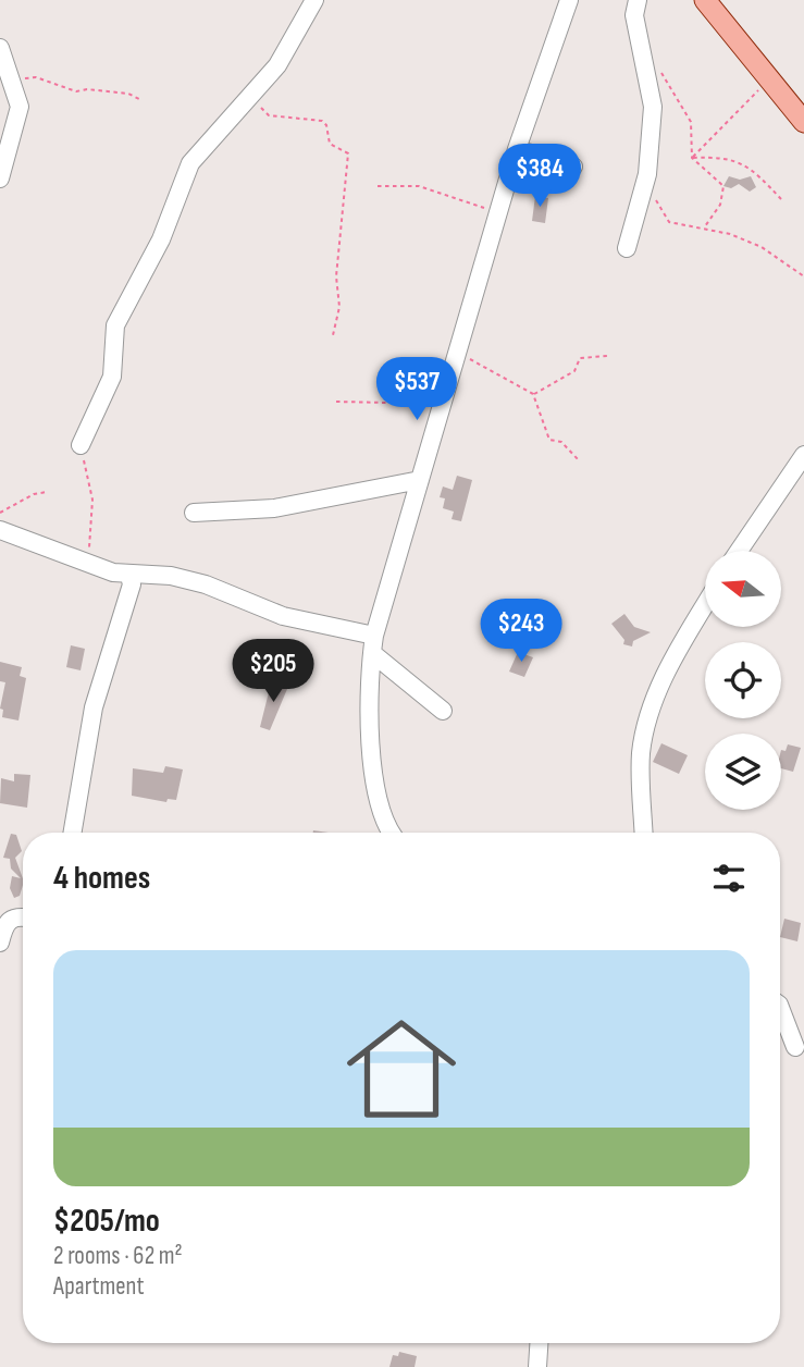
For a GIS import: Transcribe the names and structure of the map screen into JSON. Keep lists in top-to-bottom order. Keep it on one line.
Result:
{"north":"left","page":{"price":["$384","$537","$243","$205"],"heading":"4 homes","list":[{"name":"$205/mo","note":"2 rooms · 62 m² · Apartment"}]}}
